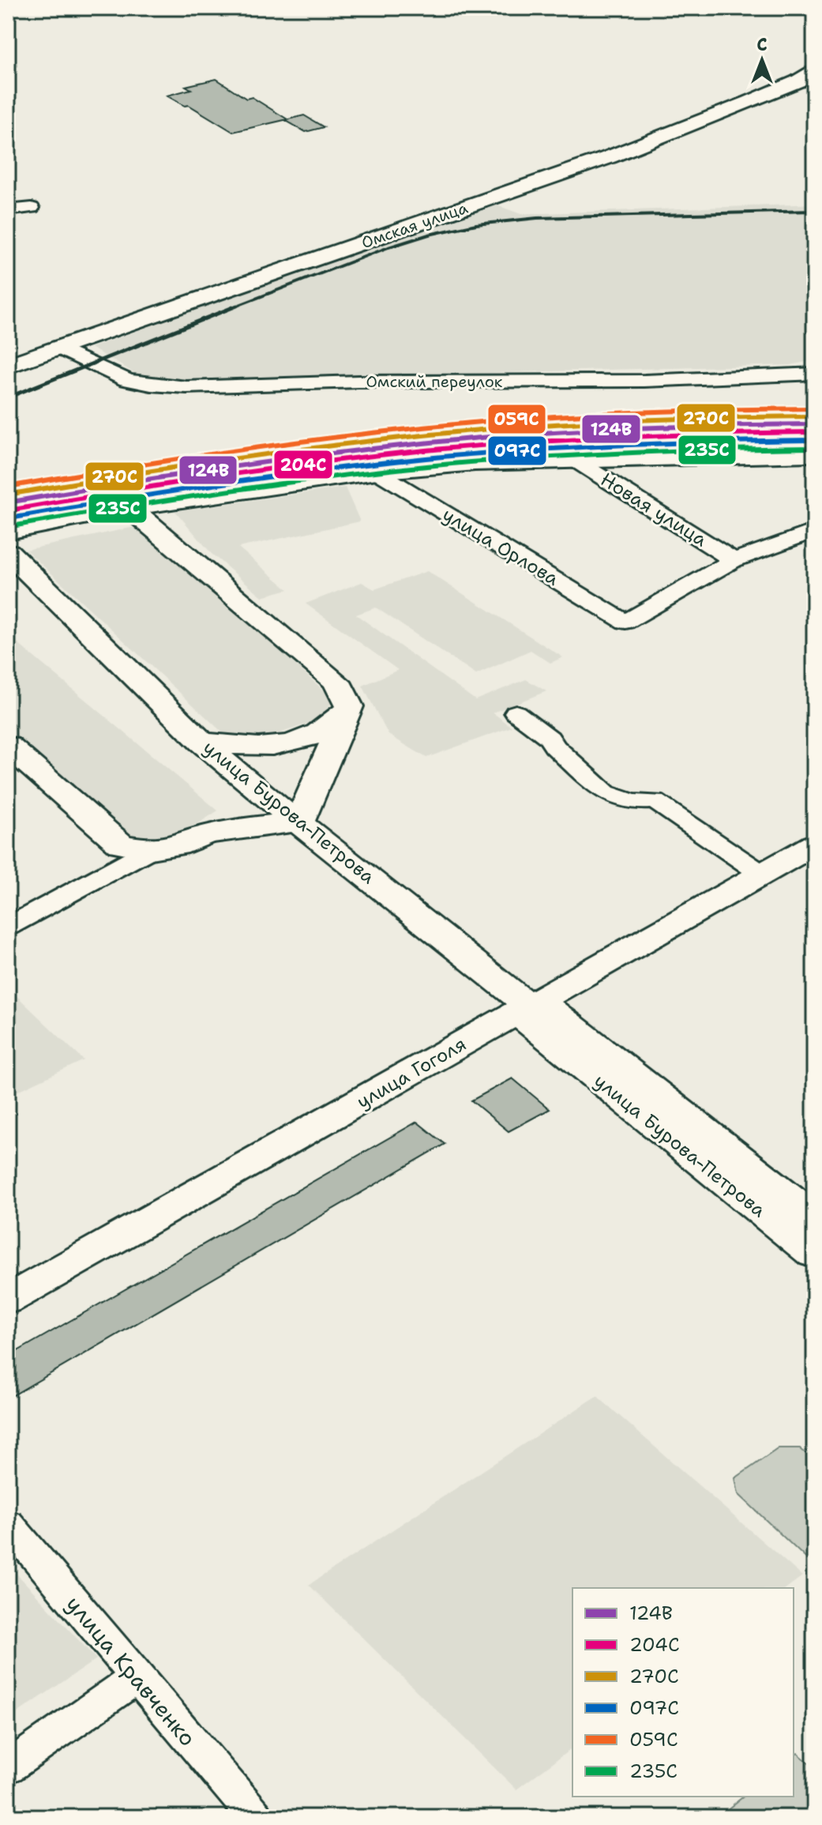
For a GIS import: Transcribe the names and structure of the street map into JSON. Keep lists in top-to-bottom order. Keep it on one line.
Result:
{"streets":{"main road":["Омская улица","улица Бурова-Петрова","улица Гоголя"],"street":["Омский переулок","Новая улица","улица Орлова","улица Кравченко"]},"crossings":[["Омская улица","Омский переулок"],["Новая улица","улица Орлова"],["улица Бурова-Петрова","улица Гоголя"]],"lines":["transit line 059С","transit line 270С","transit line 124В","transit line 204С","transit line 097С","transit line 235С"],"legend":["124В","204С","270С","097С","059С","235С"],"north":"top"}
